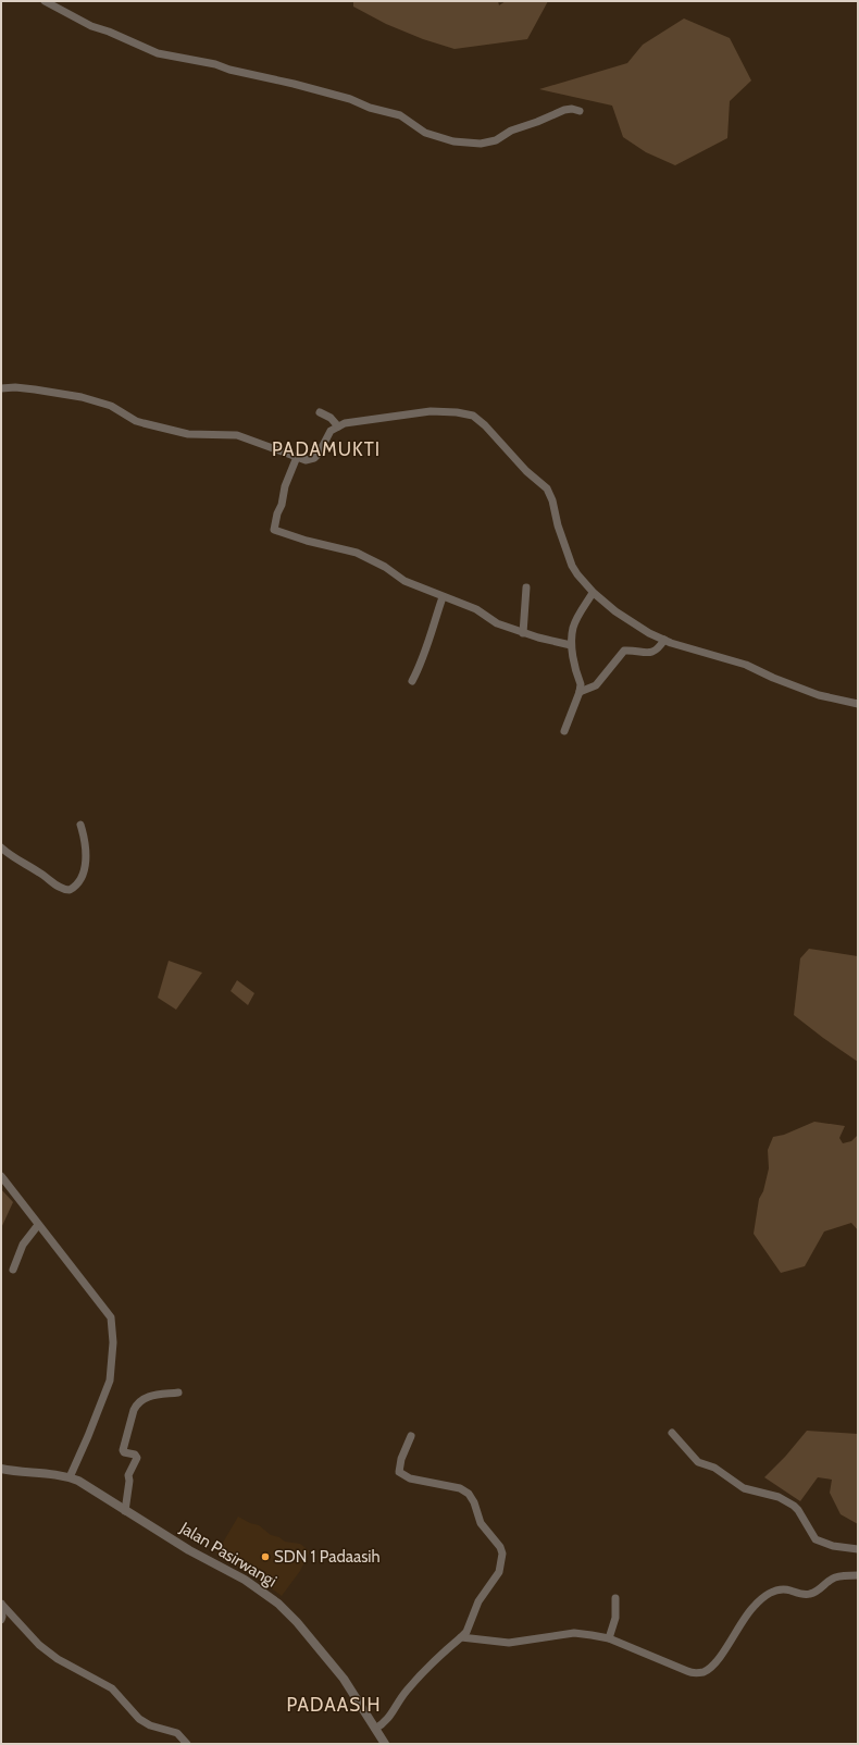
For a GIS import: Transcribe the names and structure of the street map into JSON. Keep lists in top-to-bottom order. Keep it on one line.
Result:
{"streets":{"street":["Jalan Pasirwangi"]},"districts":["PADAMUKTI","PADAASIH"],"places":["SDN 1 Padaasih"]}
